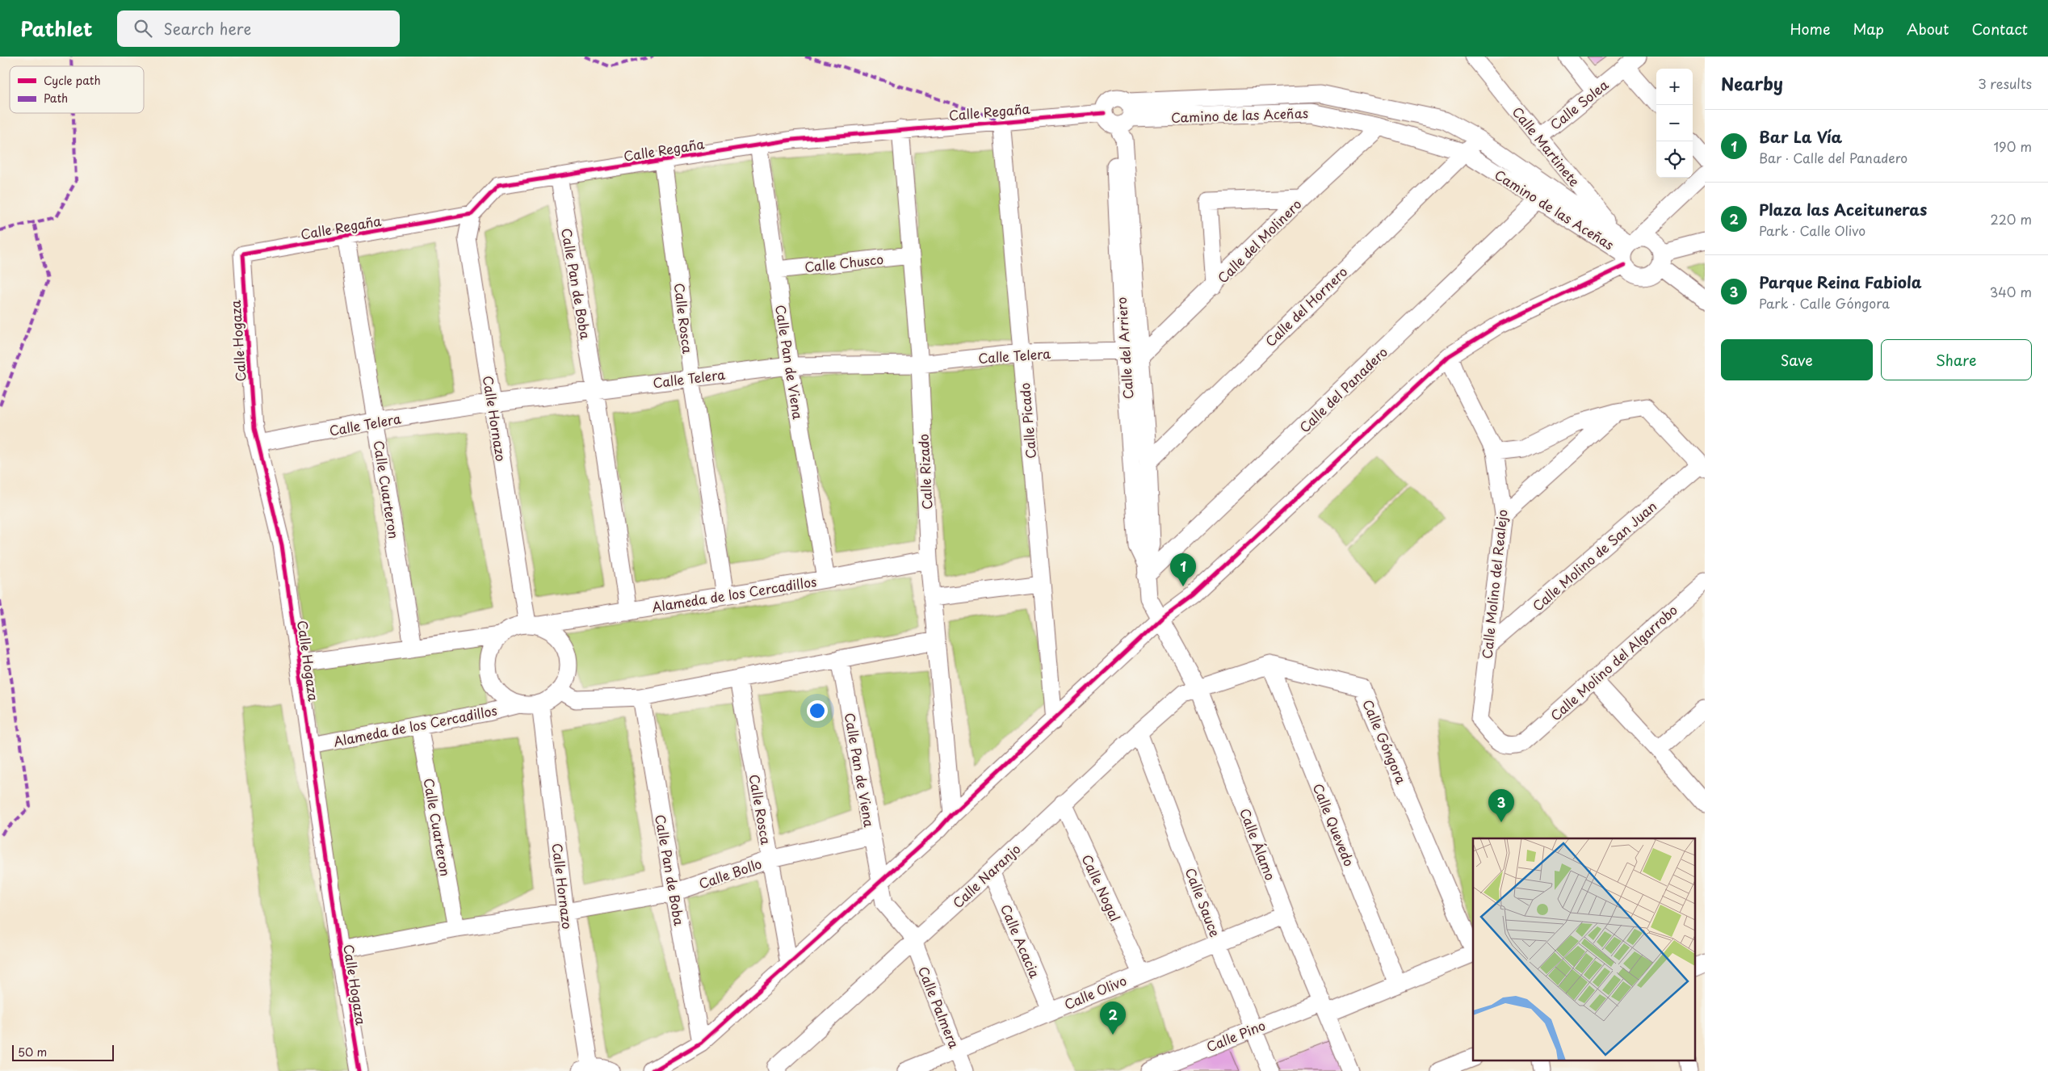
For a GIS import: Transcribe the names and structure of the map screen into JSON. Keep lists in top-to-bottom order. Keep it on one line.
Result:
{"streets":{"street":["Calle Solea","Calle Regaña","Camino de las Aceñas","Calle Martinete","Calle del Molinero","Calle Chusco","Calle Pan de Boba","Calle del Hornero","Calle Rosca","Calle Hogaza","Calle del Arriero","Calle Telera","Calle Pan de Viena","Calle del Panadero","Calle Hornazo","Calle Picado","Calle Rizado","Calle Cuarteron","Calle Molino de San Juan","Calle Molino del Realejo","Alameda de los Cercadillos","Calle Molino del Algarrobo","Calle Góngora","Calle Quevedo","Calle Álamo","Calle Bollo","Calle Naranjo","Calle Nogal","Calle Sauce","Calle Acacia","Calle Olivo","Calle Palmera","Calle Pino"]},"crossings":[["Calle Solea","Calle Martinete"],["Calle Regaña","Calle Pan de Boba"],["Calle Regaña","Calle Rosca"],["Calle Regaña","Calle Hogaza"],["Calle Regaña","Calle Pan de Viena"],["Calle Regaña","Calle Hornazo"],["Calle Regaña","Calle Picado"],["Calle Regaña","Calle Rizado"],["Calle Regaña","Calle Cuarteron"],["Camino de las Aceñas","Calle Martinete"],["Camino de las Aceñas","Calle del Molinero"],["Camino de las Aceñas","Calle del Hornero"],["Camino de las Aceñas","Calle del Arriero"],["Camino de las Aceñas","Calle del Panadero"],["Calle del Molinero","Calle del Arriero"],["Calle Chusco","Calle Pan de Viena"],["Calle Chusco","Calle Rizado"],["Calle Pan de Boba","Calle Telera"],["Calle Pan de Boba","Alameda de los Cercadillos"],["Calle Pan de Boba","Calle Bollo"],["Calle del Hornero","Calle del Arriero"],["Calle Rosca","Calle Telera"],["Calle Rosca","Alameda de los Cercadillos"],["Calle Rosca","Calle Bollo"],["Calle Hogaza","Calle Telera"],["Calle Hogaza","Alameda de los Cercadillos"],["Calle Hogaza","Calle Bollo"],["Calle del Arriero","Calle Telera"],["Calle del Arriero","Calle del Panadero"],["Calle del Arriero","Calle Álamo"],["Calle Telera","Calle Pan de Viena"],["Calle Telera","Calle Hornazo"],["Calle Telera","Calle Picado"],["Calle Telera","Calle Rizado"],["Calle Telera","Calle Cuarteron"],["Calle Pan de Viena","Alameda de los Cercadillos"],["Calle Pan de Viena","Calle Bollo"],["Calle Pan de Viena","Calle Naranjo"],["Calle Pan de Viena","Calle Palmera"],["Calle Hornazo","Alameda de los Cercadillos"],["Calle Hornazo","Calle Bollo"],["Calle Rizado","Alameda de los Cercadillos"],["Calle Cuarteron","Alameda de los Cercadillos"],["Calle Cuarteron","Calle Bollo"],["Calle Molino de San Juan","Calle Molino del Realejo"],["Calle Molino del Realejo","Calle Molino del Algarrobo"],["Calle Góngora","Calle Quevedo"],["Calle Quevedo","Calle Pino"],["Calle Álamo","Calle Naranjo"],["Calle Álamo","Calle Olivo"],["Calle Álamo","Calle Pino"],["Calle Naranjo","Calle Nogal"],["Calle Naranjo","Calle Sauce"],["Calle Naranjo","Calle Acacia"],["Calle Naranjo","Calle Palmera"],["Calle Nogal","Calle Olivo"],["Calle Sauce","Calle Olivo"],["Calle Sauce","Calle Pino"],["Calle Acacia","Calle Olivo"],["Calle Olivo","Calle Palmera"]],"legend":["Cycle path","Path"],"scale_bar":"50 m","page":{"header":"Pathlet","search":"Search here","nav":["Home","Map","About","Contact"],"heading":["Nearby","3 results"],"map_buttons":["+","−"],"list":[{"mark":"1","name":"Bar La Vía","note":"Bar · Calle del Panadero","value":"190 m"},{"mark":"2","name":"Plaza las Aceituneras","note":"Park · Calle Olivo","value":"220 m"},{"mark":"3","name":"Parque Reina Fabiola","note":"Park · Calle Góngora","value":"340 m"}],"buttons":["Save","Share"],"pins":["1","3","2"],"scale":"50 m"}}
